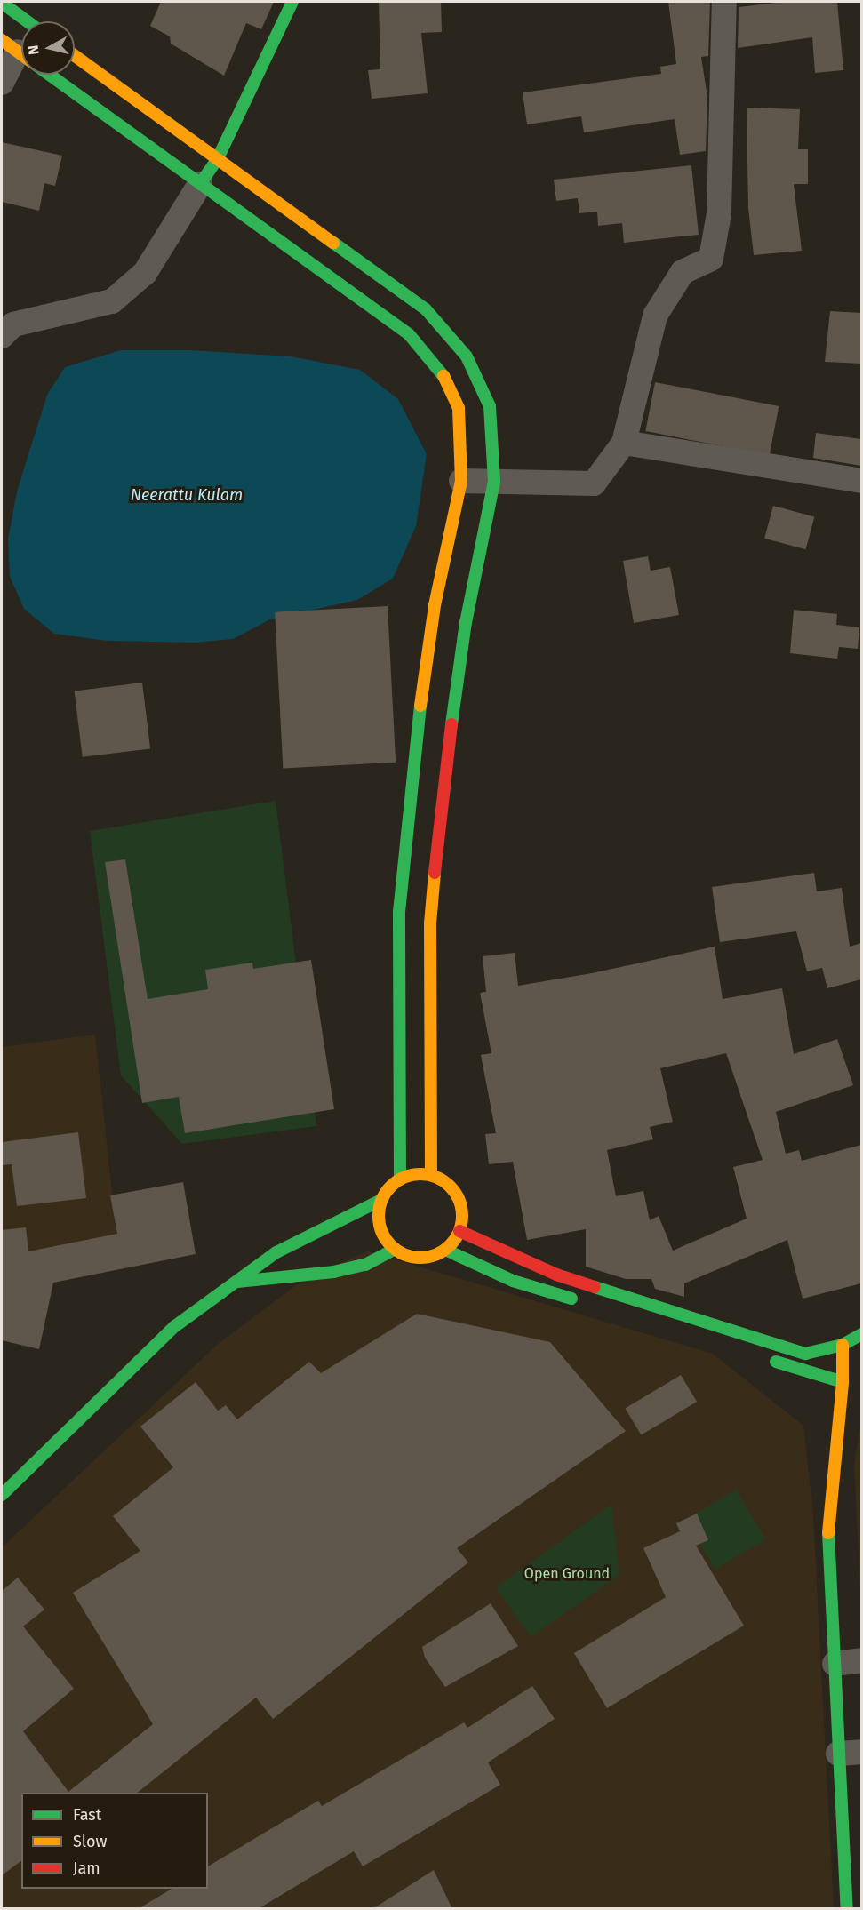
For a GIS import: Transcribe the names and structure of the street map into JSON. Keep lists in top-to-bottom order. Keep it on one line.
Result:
{"water":["Neerattu Kulam"],"parks":["Open Ground"],"legend":["Fast","Slow","Jam"],"north":"left"}
